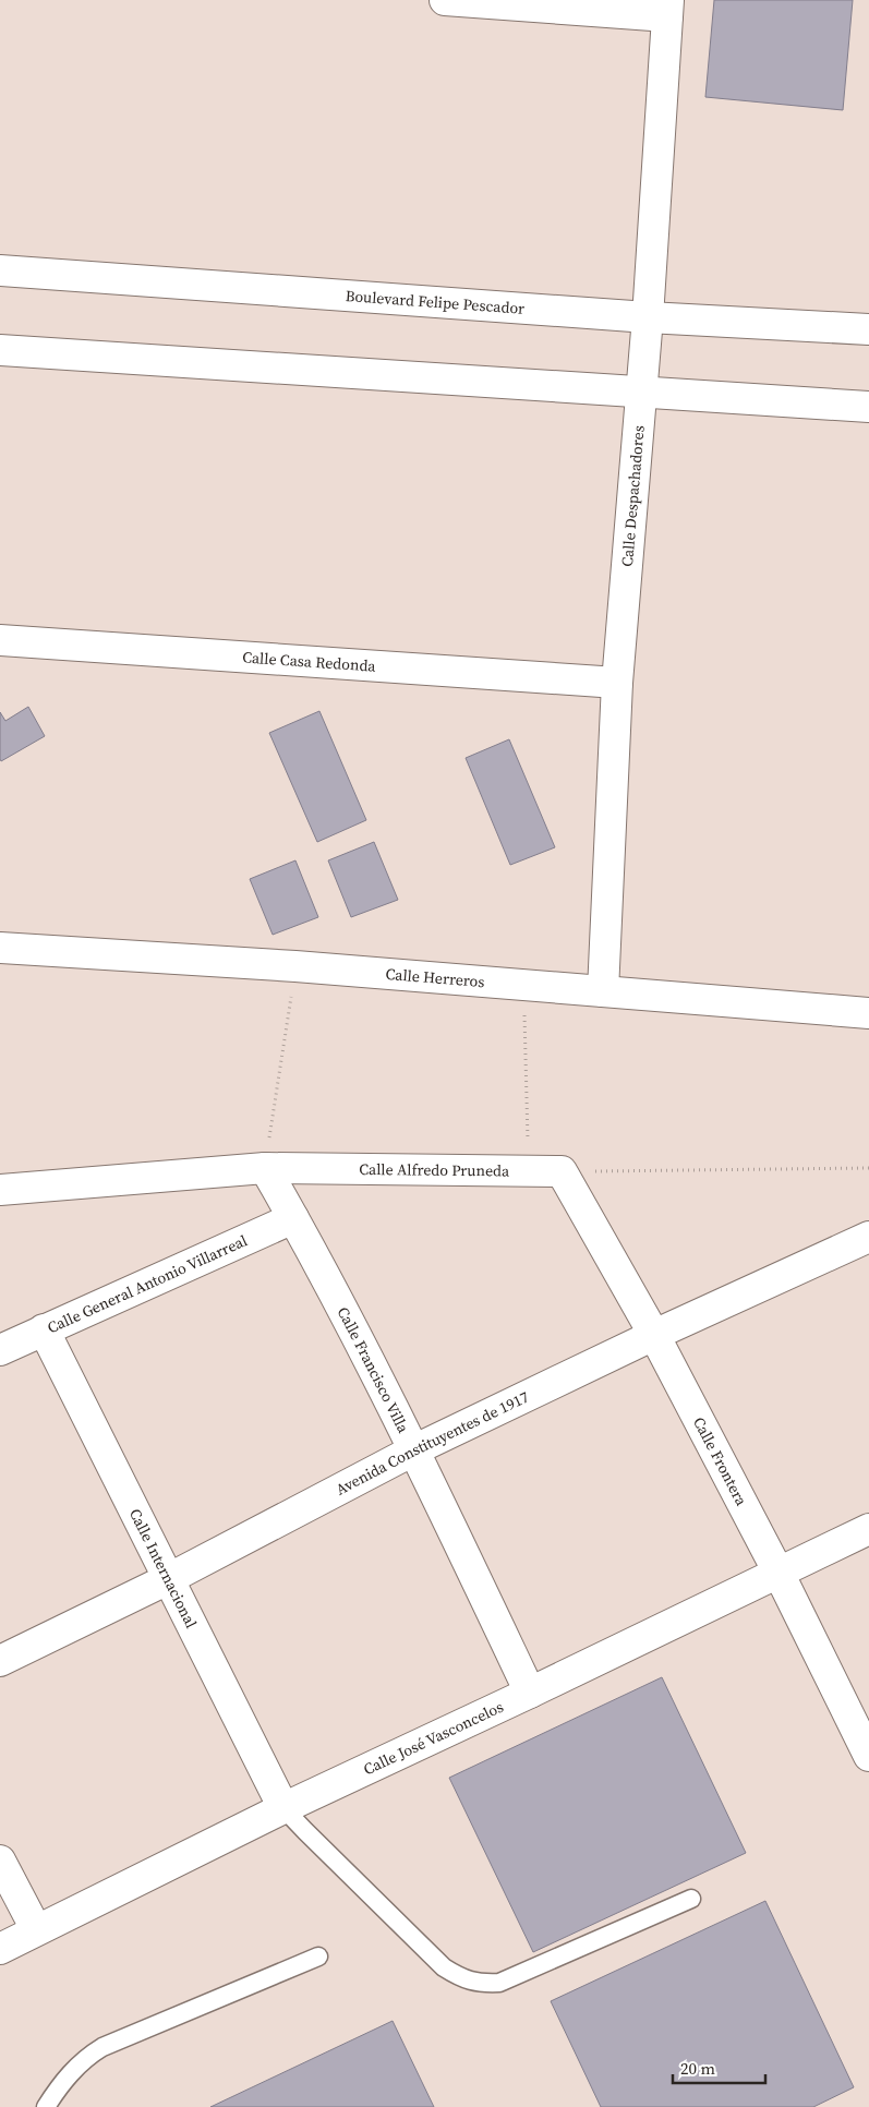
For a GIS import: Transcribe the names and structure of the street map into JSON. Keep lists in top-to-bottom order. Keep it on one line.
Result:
{"streets":{"street":["Boulevard Felipe Pescador","Calle Despachadores","Calle Casa Redonda","Calle Herreros","Calle Alfredo Pruneda","Calle General Antonio Villarreal","Calle Francisco Villa","Avenida Constituyentes de 1917","Calle Frontera","Calle Internacional","Calle José Vasconcelos"]},"crossings":[["Boulevard Felipe Pescador","Calle Despachadores"],["Calle Despachadores","Calle Casa Redonda"],["Calle Despachadores","Calle Herreros"],["Calle Alfredo Pruneda","Calle Francisco Villa"],["Calle Alfredo Pruneda","Calle Frontera"],["Calle General Antonio Villarreal","Calle Francisco Villa"],["Calle General Antonio Villarreal","Calle Internacional"],["Calle Francisco Villa","Avenida Constituyentes de 1917"],["Calle Francisco Villa","Calle José Vasconcelos"],["Avenida Constituyentes de 1917","Calle Frontera"],["Avenida Constituyentes de 1917","Calle Internacional"],["Calle Frontera","Calle José Vasconcelos"],["Calle Internacional","Calle José Vasconcelos"]],"scale_bar":"20 m"}
